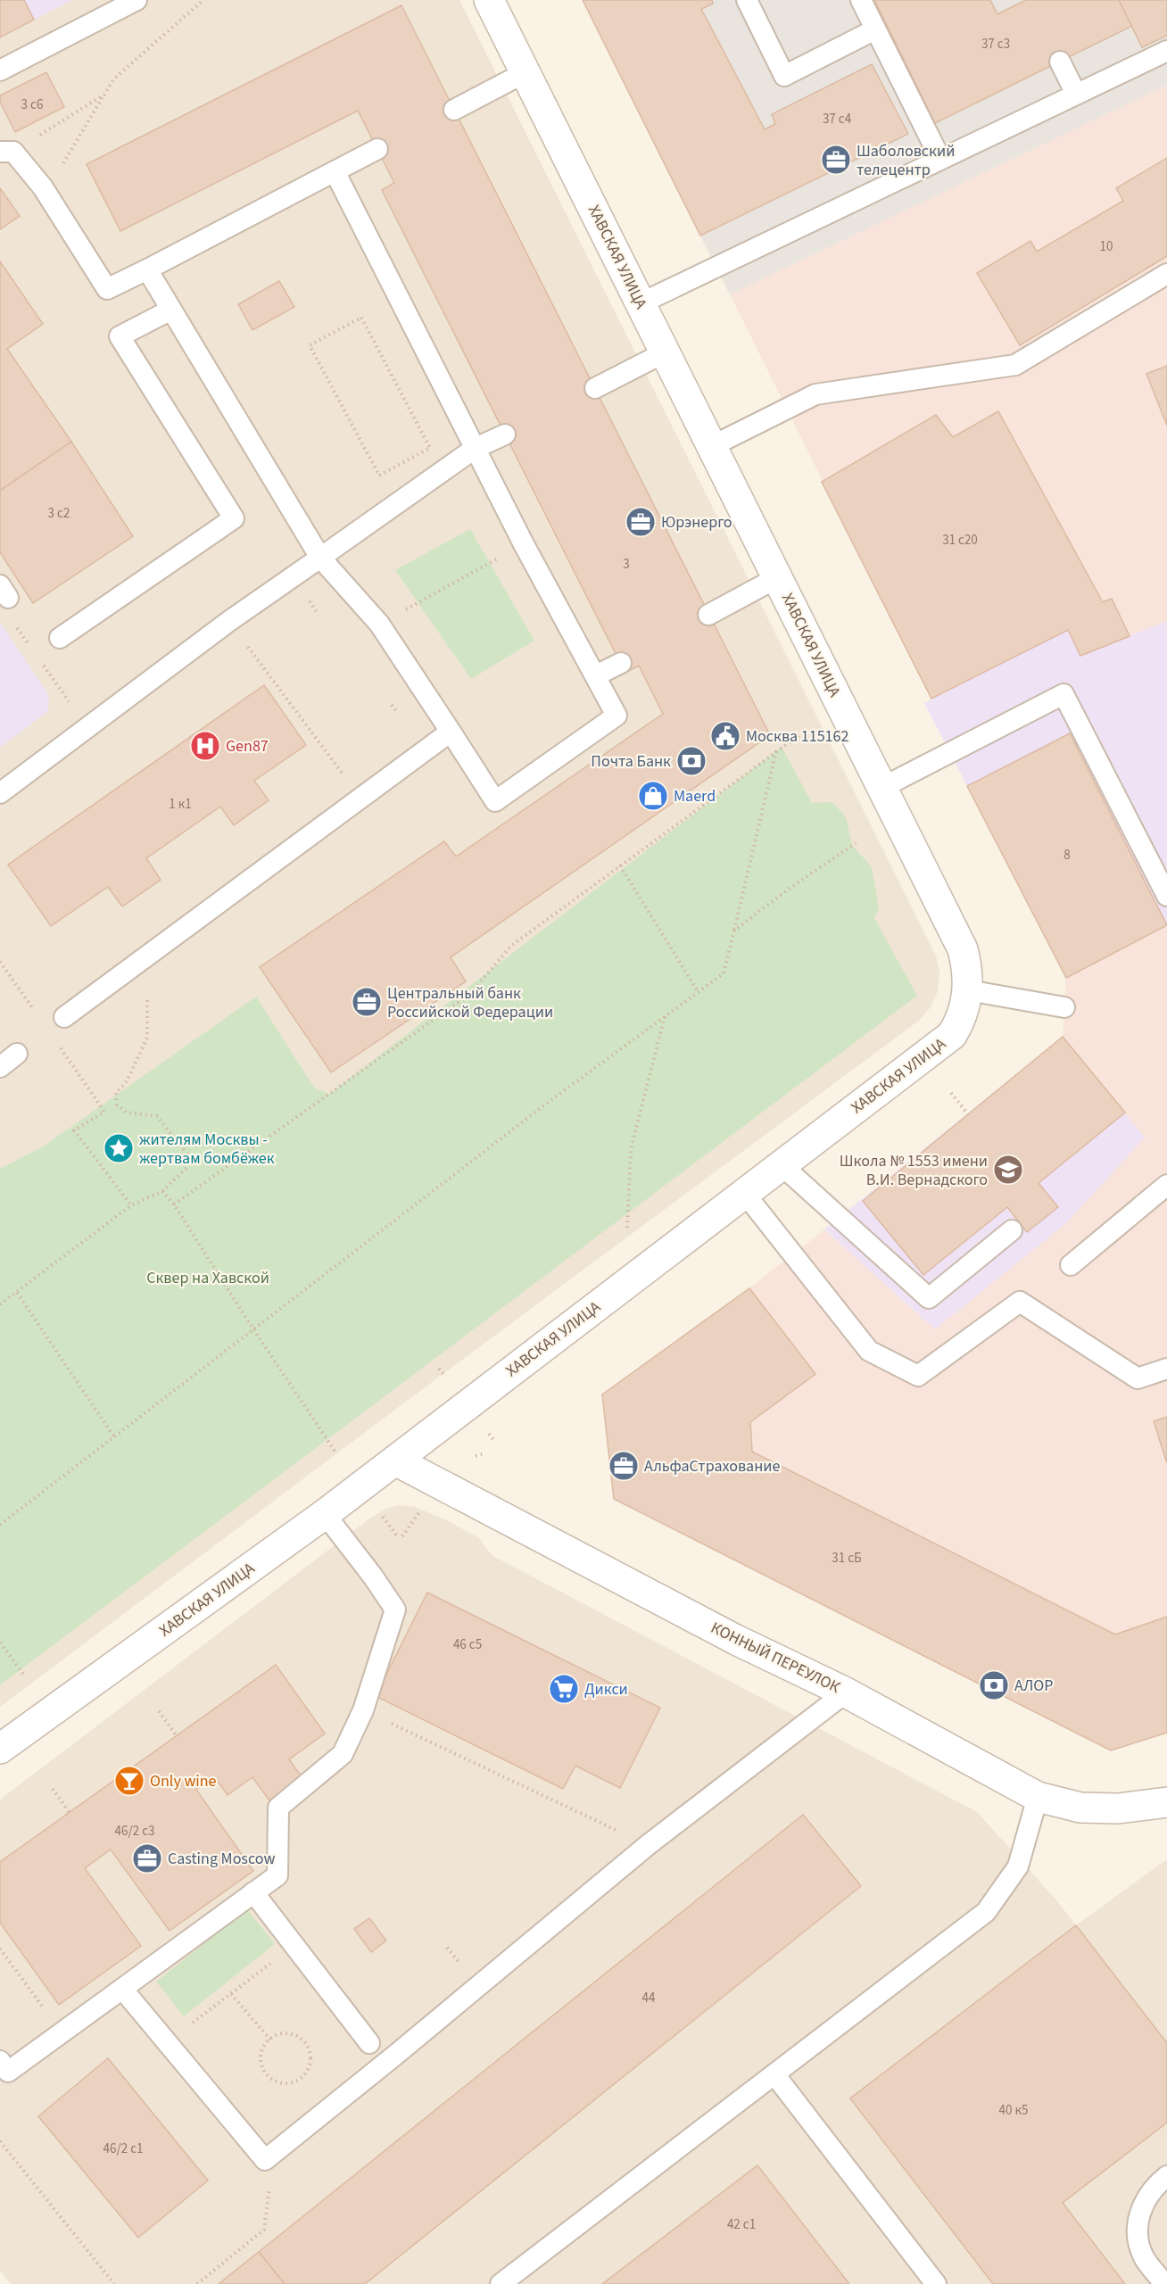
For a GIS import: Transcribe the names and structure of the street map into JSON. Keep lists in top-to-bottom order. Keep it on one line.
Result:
{"streets":{"street":["ХАВСКАЯ УЛИЦА","КОННЫЙ ПЕРЕУЛОК"]},"crossings":[["ХАВСКАЯ УЛИЦА","КОННЫЙ ПЕРЕУЛОК"]],"parks":["Сквер на Хавской"],"places":{"office":["Шаболовский телецентр","Юрэнерго","Центральный банк Российской Федерации","АльфаСтрахование","Casting Moscow"],"public building":["Москва 115162"],"hospital":["Gen87"],"bank":["Почта Банк","АЛОР"],"shop":["Maerd"],"place":["жителям Москвы - жертвам бомбёжек"],"school or university":["Школа № 1553 имени В.И. Вернадского"],"supermarket":["Дикси"],"bar":["Only wine"]},"house_numbers":["37 с3","3 с6","37 с4","10","3 с2","31 с20","3","1 к1","8","31 сБ","46 с5","46/2 с3","44","40 к5","46/2 с1","42 с1"]}
